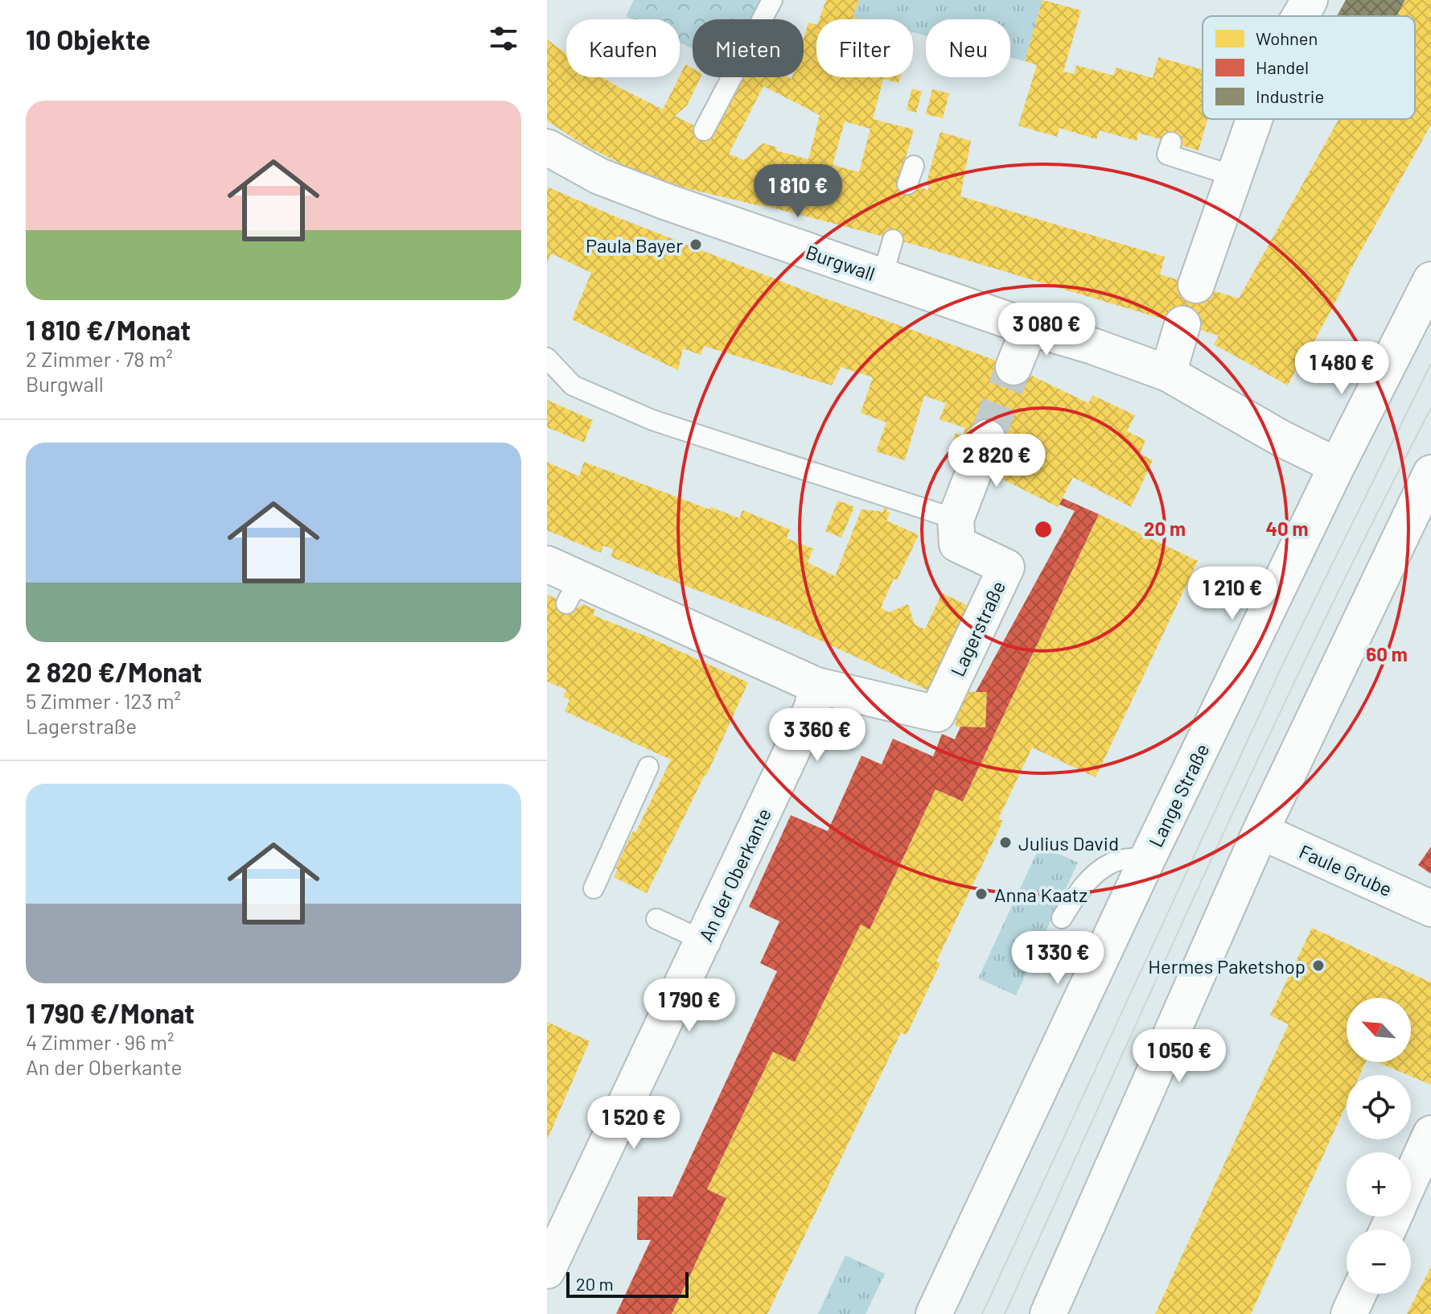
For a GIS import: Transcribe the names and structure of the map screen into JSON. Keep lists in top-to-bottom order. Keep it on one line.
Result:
{"streets":{"street":["Burgwall","Lagerstraße","Lange Straße","Faule Grube","An der Oberkante"]},"crossings":[["Burgwall","Lange Straße"],["Lagerstraße","An der Oberkante"]],"places":["Paula Bayer","Julius David","Anna Kaatz","Hermes Paketshop"],"legend":["Wohnen","Handel","Industrie"],"scale_bar":"20 m","north":"top left","page":{"heading":"10 Objekte","chip":["Kaufen","Mieten","Filter","Neu"],"list":[{"name":"1 810 €/Monat","note":"2 Zimmer · 78 m² · Burgwall"},{"name":"2 820 €/Monat","note":"5 Zimmer · 123 m² · Lagerstraße"},{"name":"1 790 €/Monat","note":"4 Zimmer · 96 m² · An der Oberkante"}],"price":["1 810 €","3 080 €","1 480 €","2 820 €","1 210 €","3 360 €","1 330 €","1 790 €","1 050 €","1 520 €"],"map_buttons":["+","−"],"scale":"20 m"},"rings":["20 m","40 m","60 m"]}
